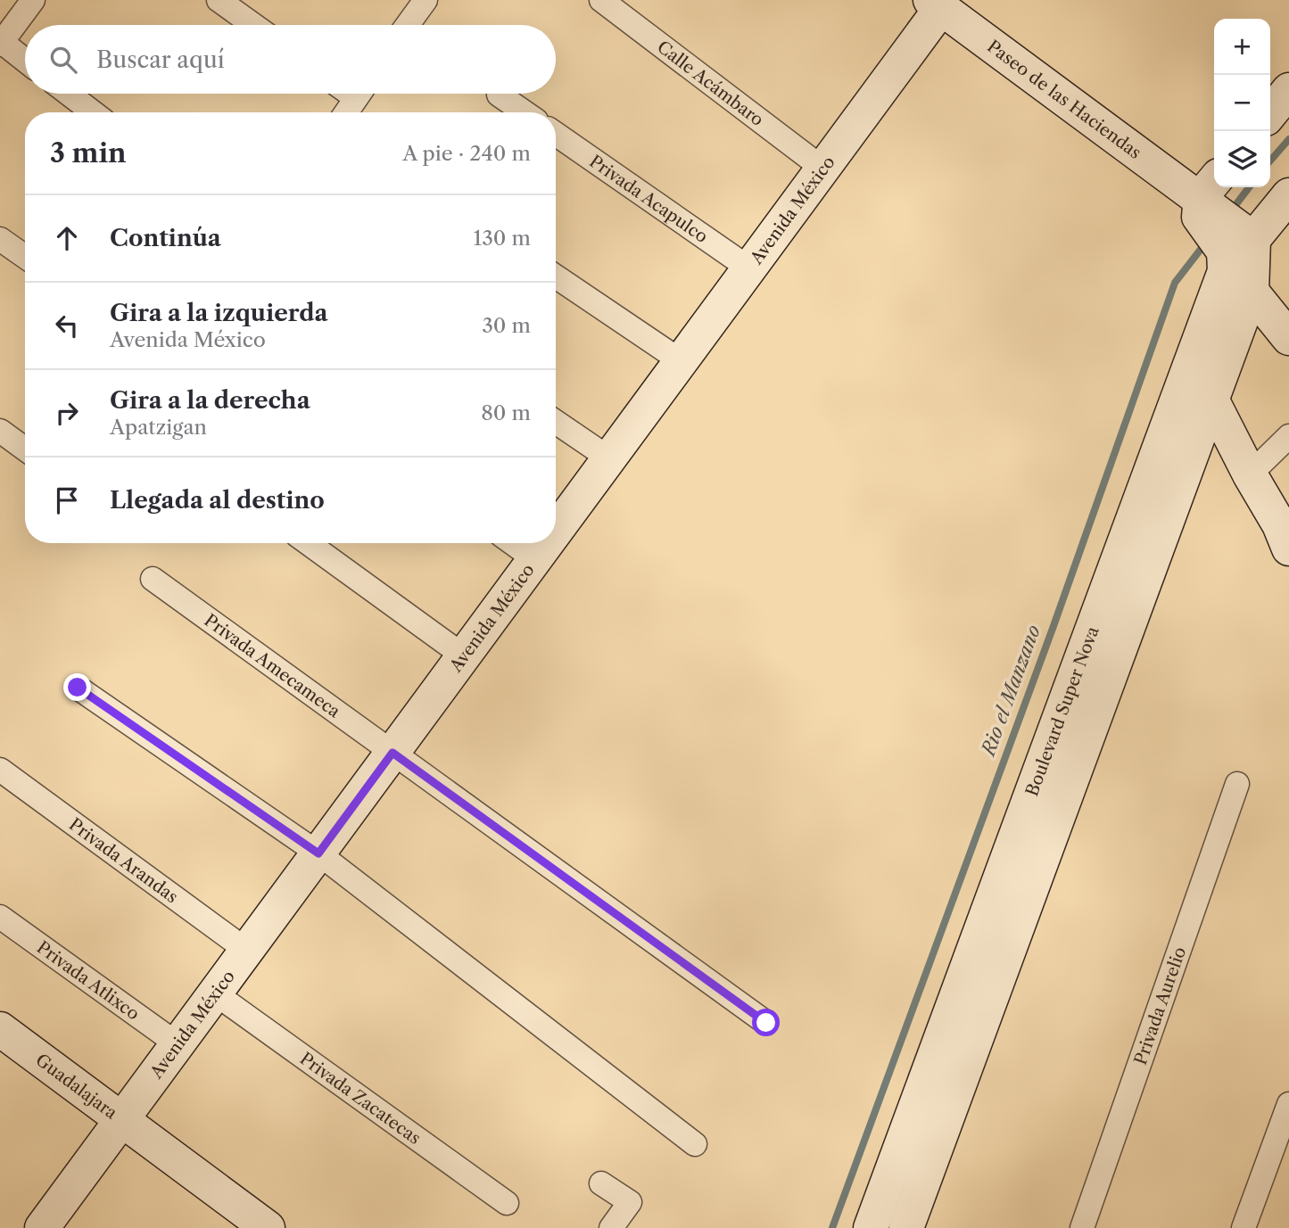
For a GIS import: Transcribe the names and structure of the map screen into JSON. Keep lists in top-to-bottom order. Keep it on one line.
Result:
{"streets":{"street":["Calle Acámbaro","Paseo de las Haciendas","Privada Acapulco","Avenida México","Privada Amecameca","Boulevard Super Nova","Privada Arandas","Privada Atlixco","Privada Aurelio","Guadalajara","Privada Zacatecas"]},"crossings":[["Calle Acámbaro","Avenida México"],["Paseo de las Haciendas","Avenida México"],["Privada Acapulco","Avenida México"],["Avenida México","Privada Amecameca"],["Avenida México","Privada Arandas"],["Avenida México","Privada Atlixco"],["Avenida México","Guadalajara"],["Avenida México","Privada Zacatecas"]],"water":["Rio el Manzano"],"page":{"map_buttons":["+","−"],"search":"Buscar aquí","heading":["3 min","A pie · 240 m"],"list":[["Continúa","130 m"],["Gira a la izquierda","Avenida México","30 m"],["Gira a la derecha","Apatzigan","80 m"],"Llegada al destino"]}}
